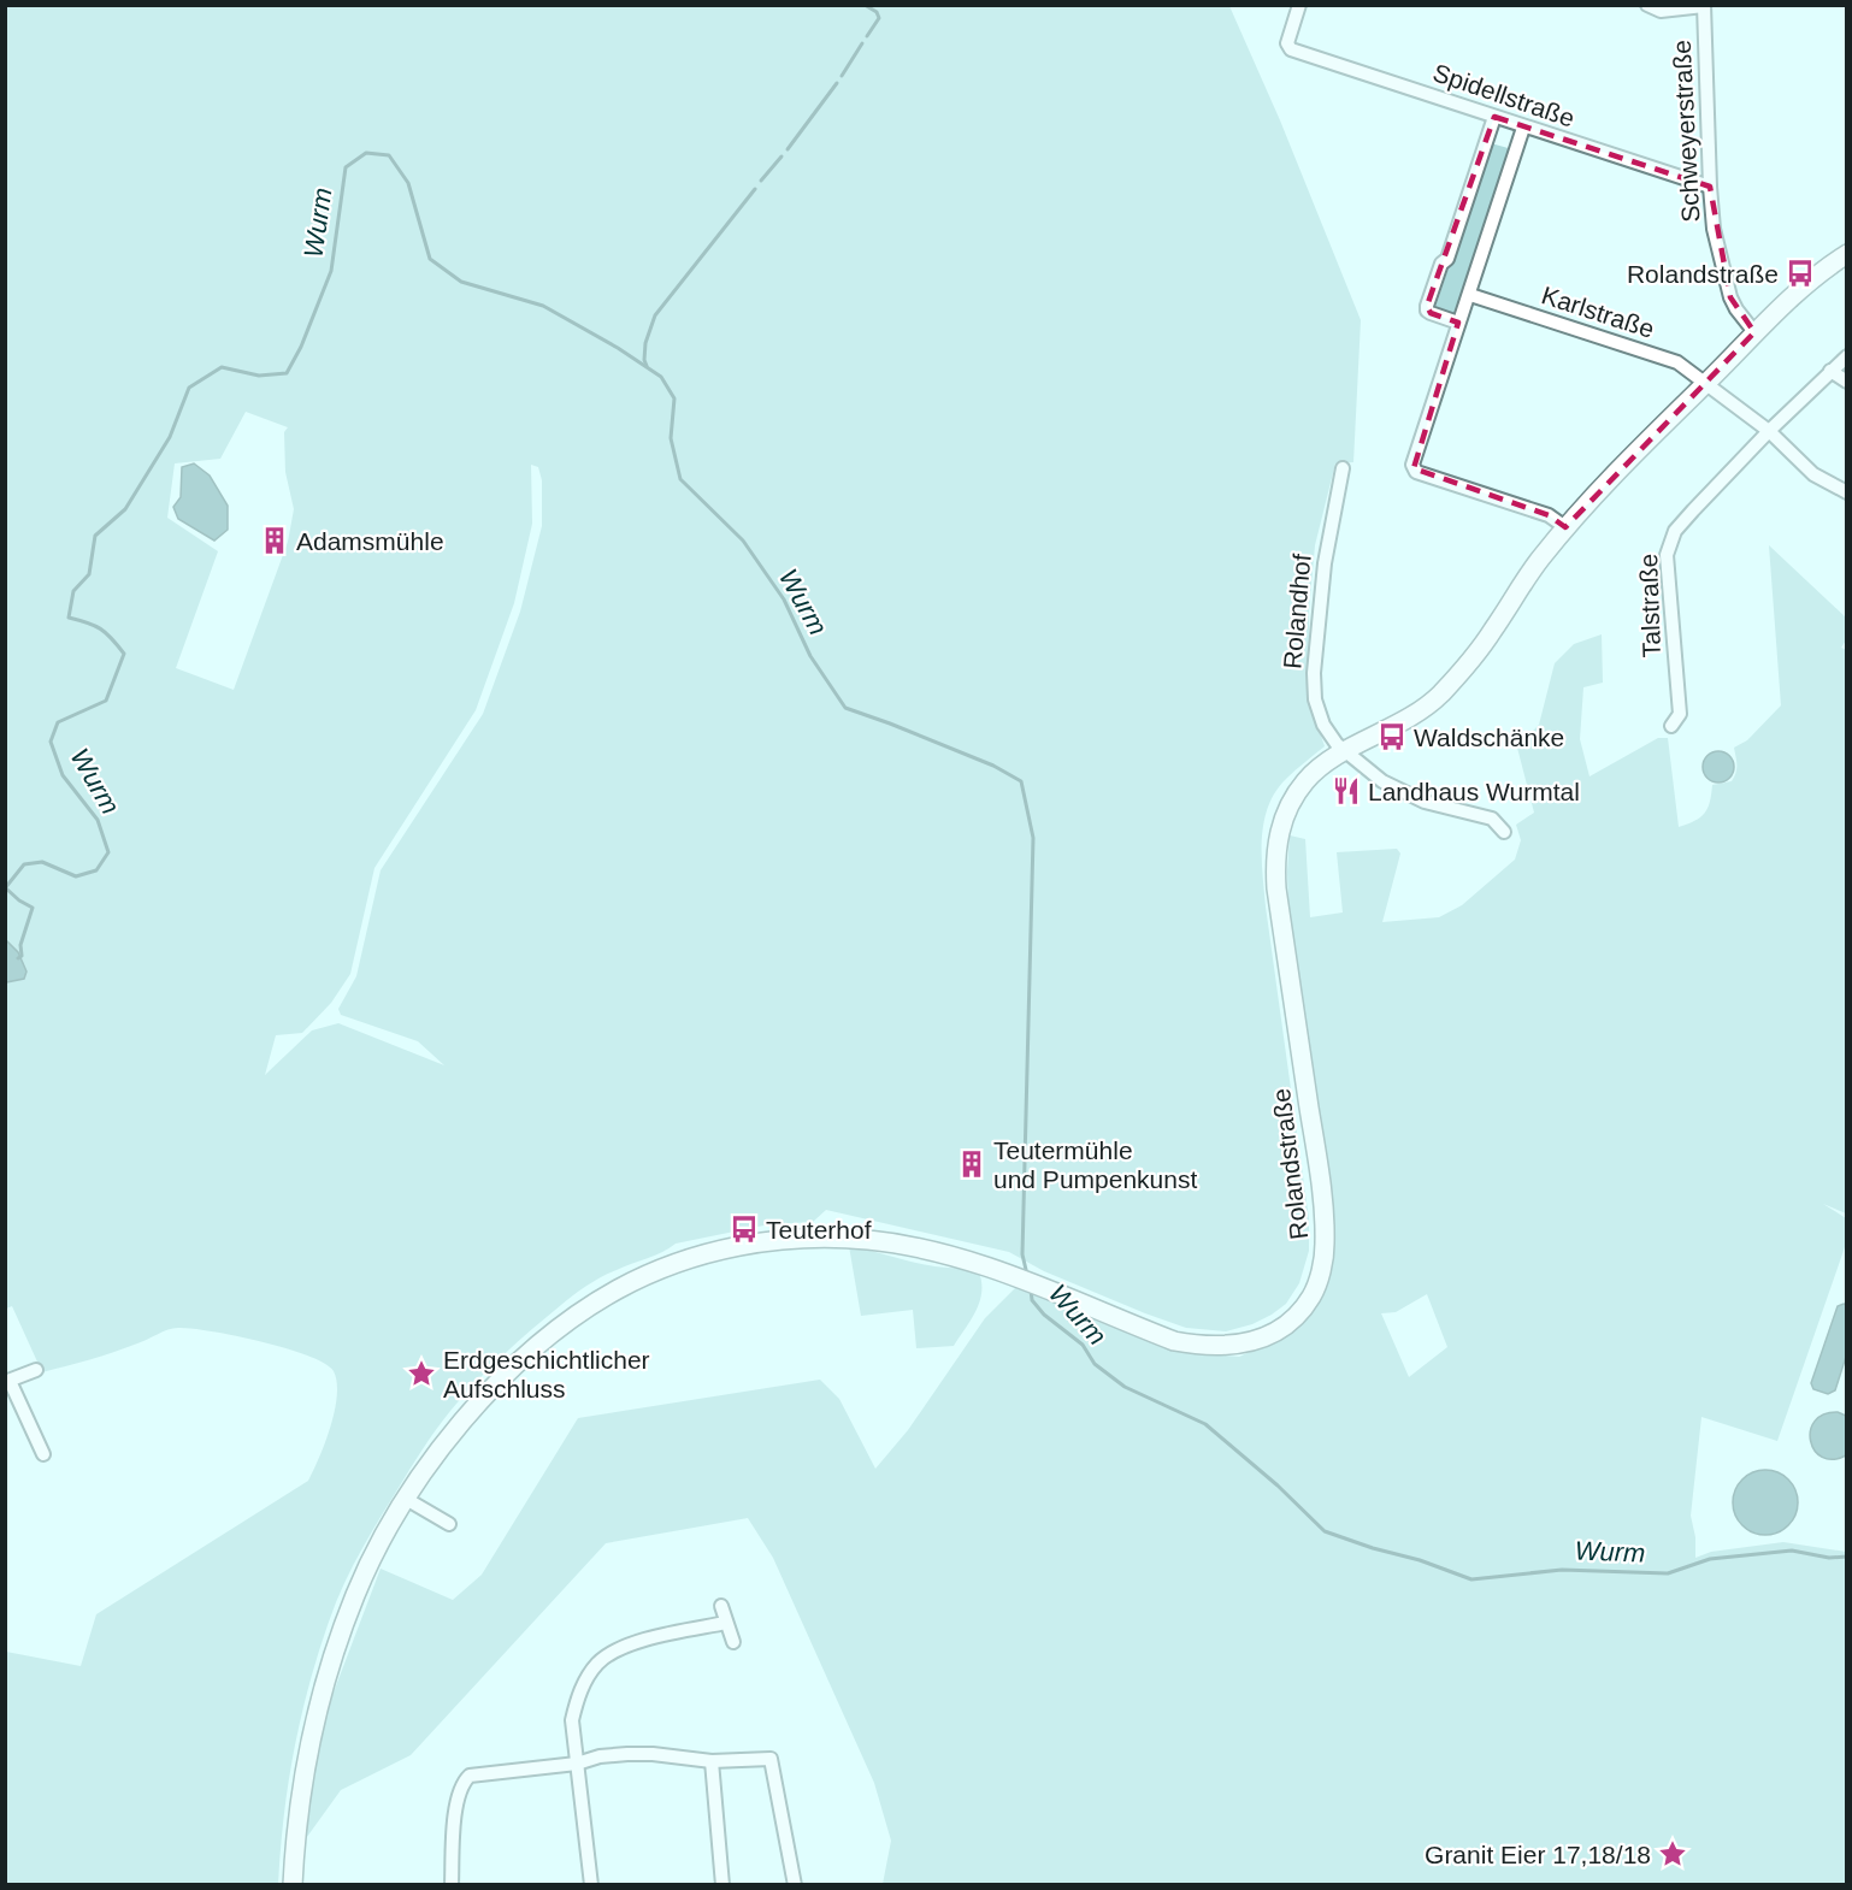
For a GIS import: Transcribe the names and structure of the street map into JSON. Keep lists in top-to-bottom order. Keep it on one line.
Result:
{"streets":{"main road":["Rolandstraße"],"street":["Spidellstraße","Schweyerstraße","Karlstraße","Talstraße","Rolandhof"]},"crossings":[["Spidellstraße","Schweyerstraße"],["Schweyerstraße","Rolandstraße"],["Karlstraße","Talstraße"],["Karlstraße","Rolandstraße"],["Rolandhof","Rolandstraße"]],"water":["Wurm"],"places":{"bus stop":["Rolandstraße","Waldschänke","Teuterhof"],"building":["Adamsmühle","Teutermühle und Pumpenkunst"],"restaurant":["Landhaus Wurmtal"],"place":["Erdgeschichtlicher Aufschluss","Granit Eier 17,18/18"]}}
